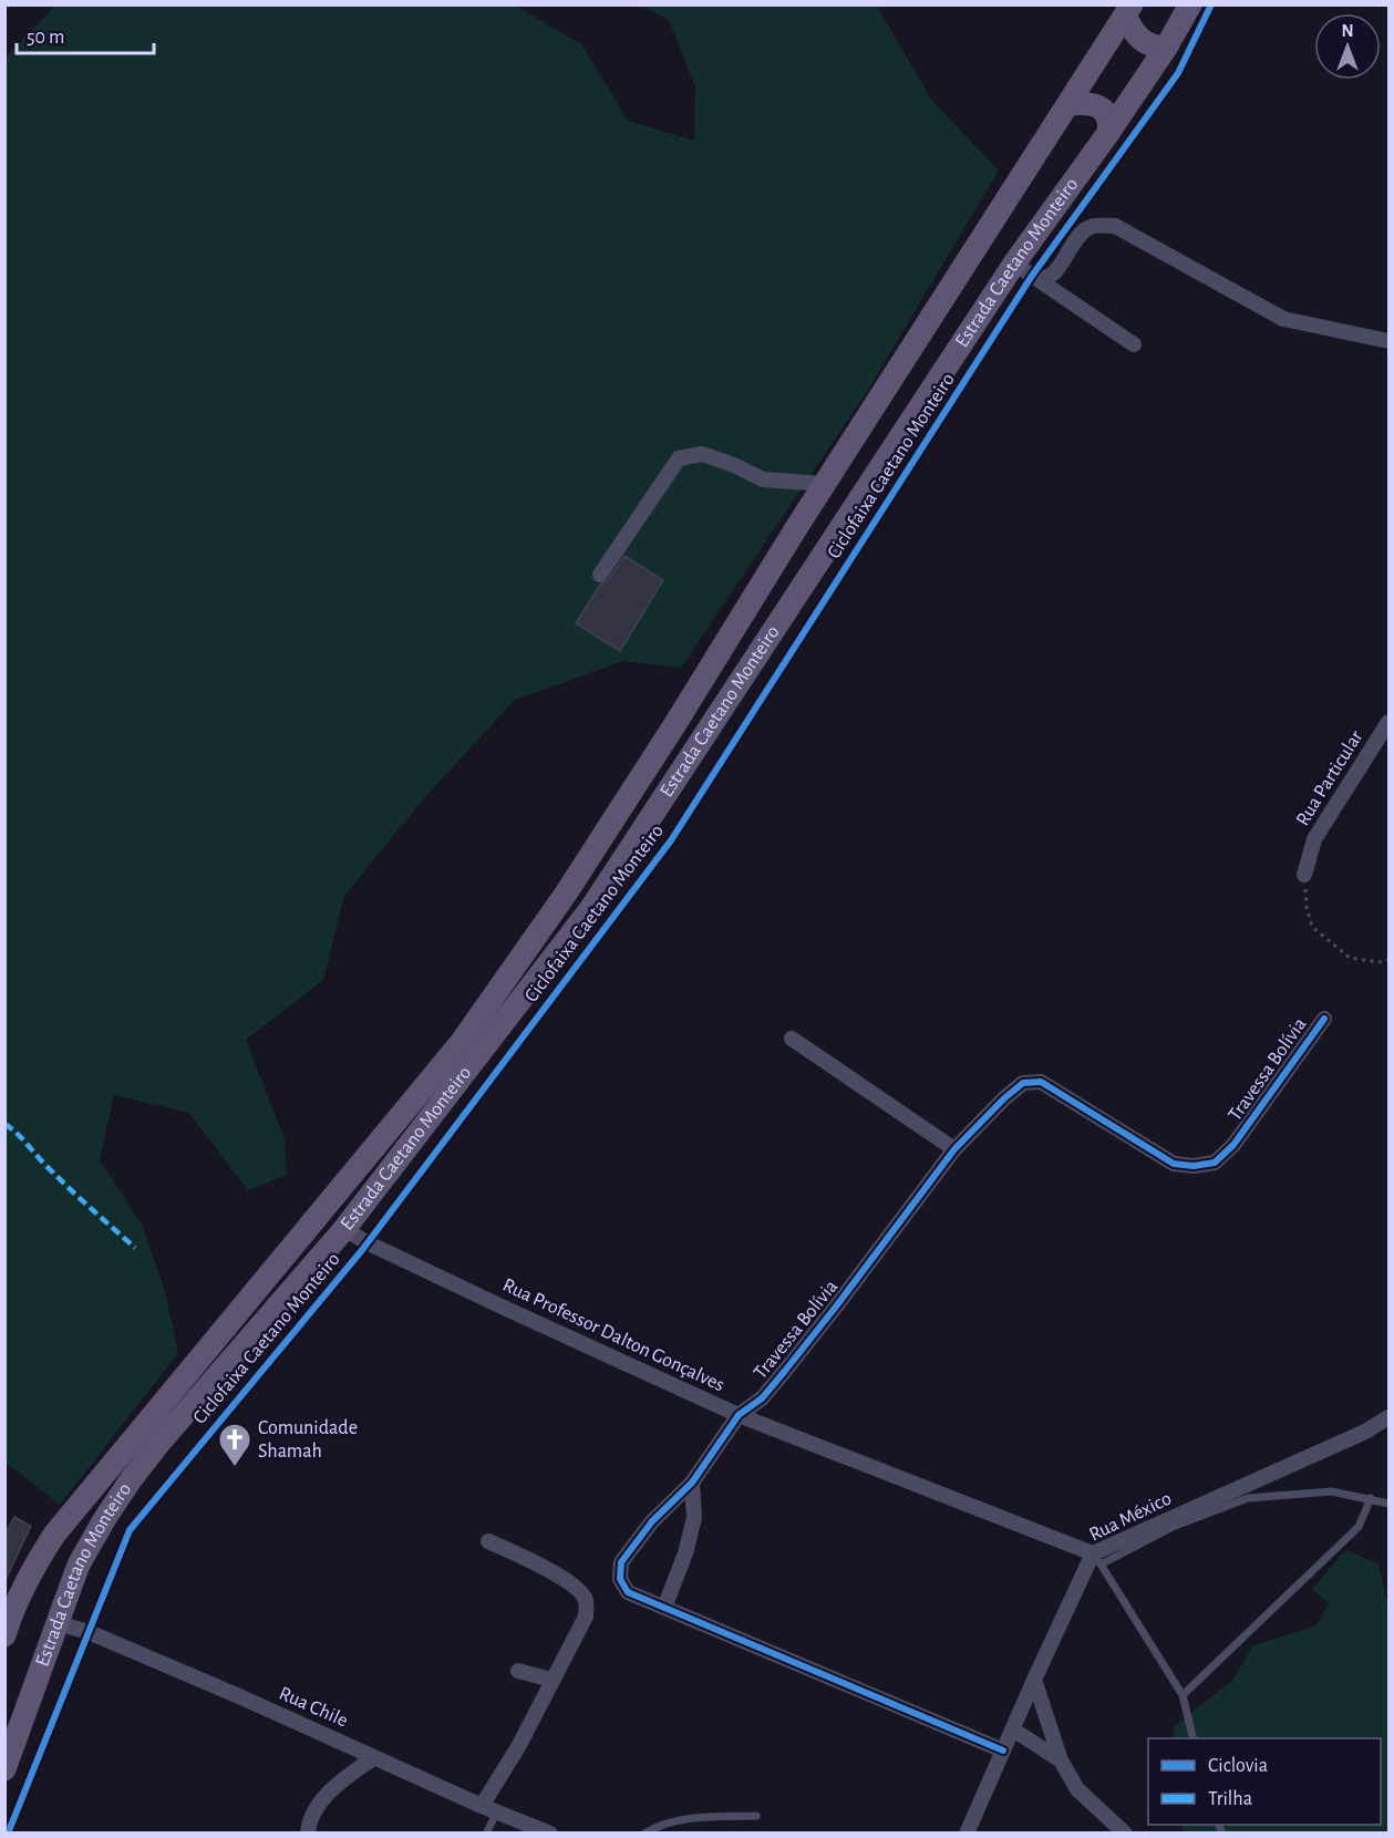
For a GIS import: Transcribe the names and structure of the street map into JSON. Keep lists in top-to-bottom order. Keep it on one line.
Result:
{"streets":{"main road":["Estrada Caetano Monteiro"],"street":["Rua Particular","Travessa Bolívia","Rua Professor Dalton Gonçalves","Rua México","Rua Chile"],"cycle path":["Ciclofaixa Caetano Monteiro"]},"crossings":[["Estrada Caetano Monteiro","Rua Professor Dalton Gonçalves"],["Estrada Caetano Monteiro","Rua Chile"],["Travessa Bolívia","Rua Professor Dalton Gonçalves"],["Travessa Bolívia","Rua México"],["Rua Professor Dalton Gonçalves","Rua México"]],"places":{"church":["Comunidade Shamah"]},"legend":["Ciclovia","Trilha"],"scale_bar":"50 m","north":"top"}
